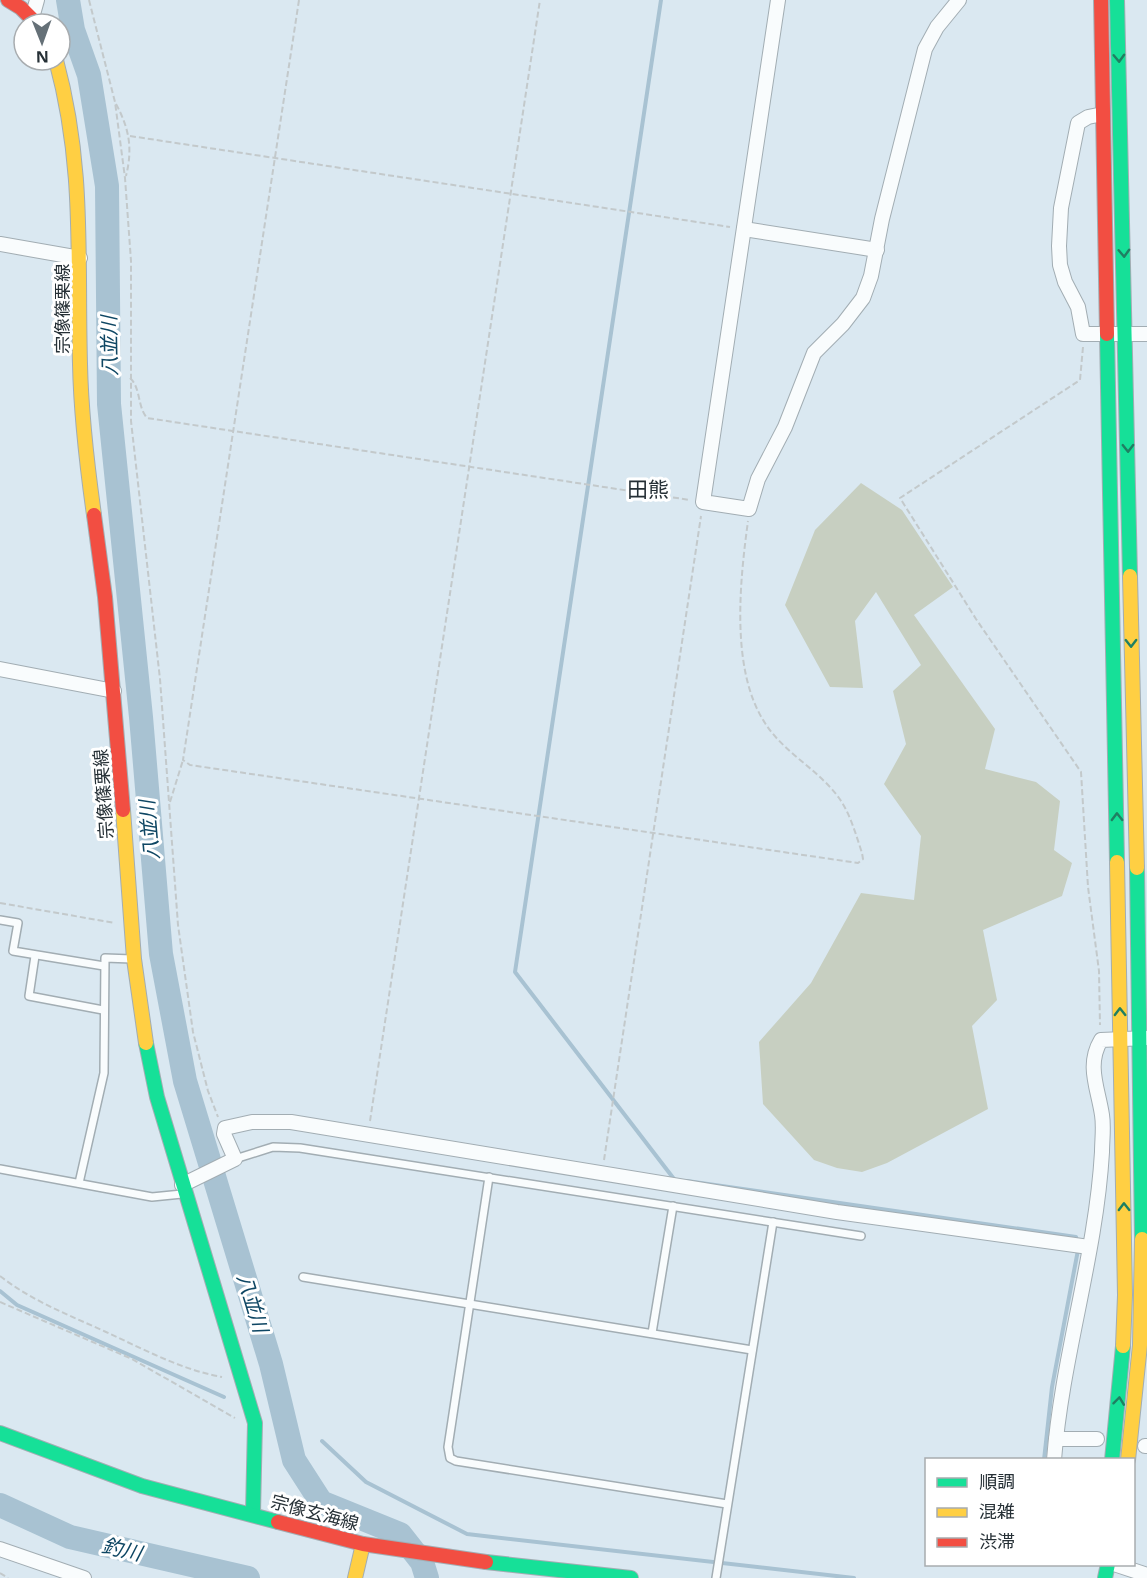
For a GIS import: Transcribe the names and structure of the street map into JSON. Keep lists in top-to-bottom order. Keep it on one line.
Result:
{"streets":{"street":["宗像篠栗線","宗像玄海線"]},"crossings":[["宗像篠栗線","宗像玄海線"]],"districts":["田熊"],"water":["八並川","釣川"],"legend":["順調","混雑","渋滞"],"north":"bottom"}
